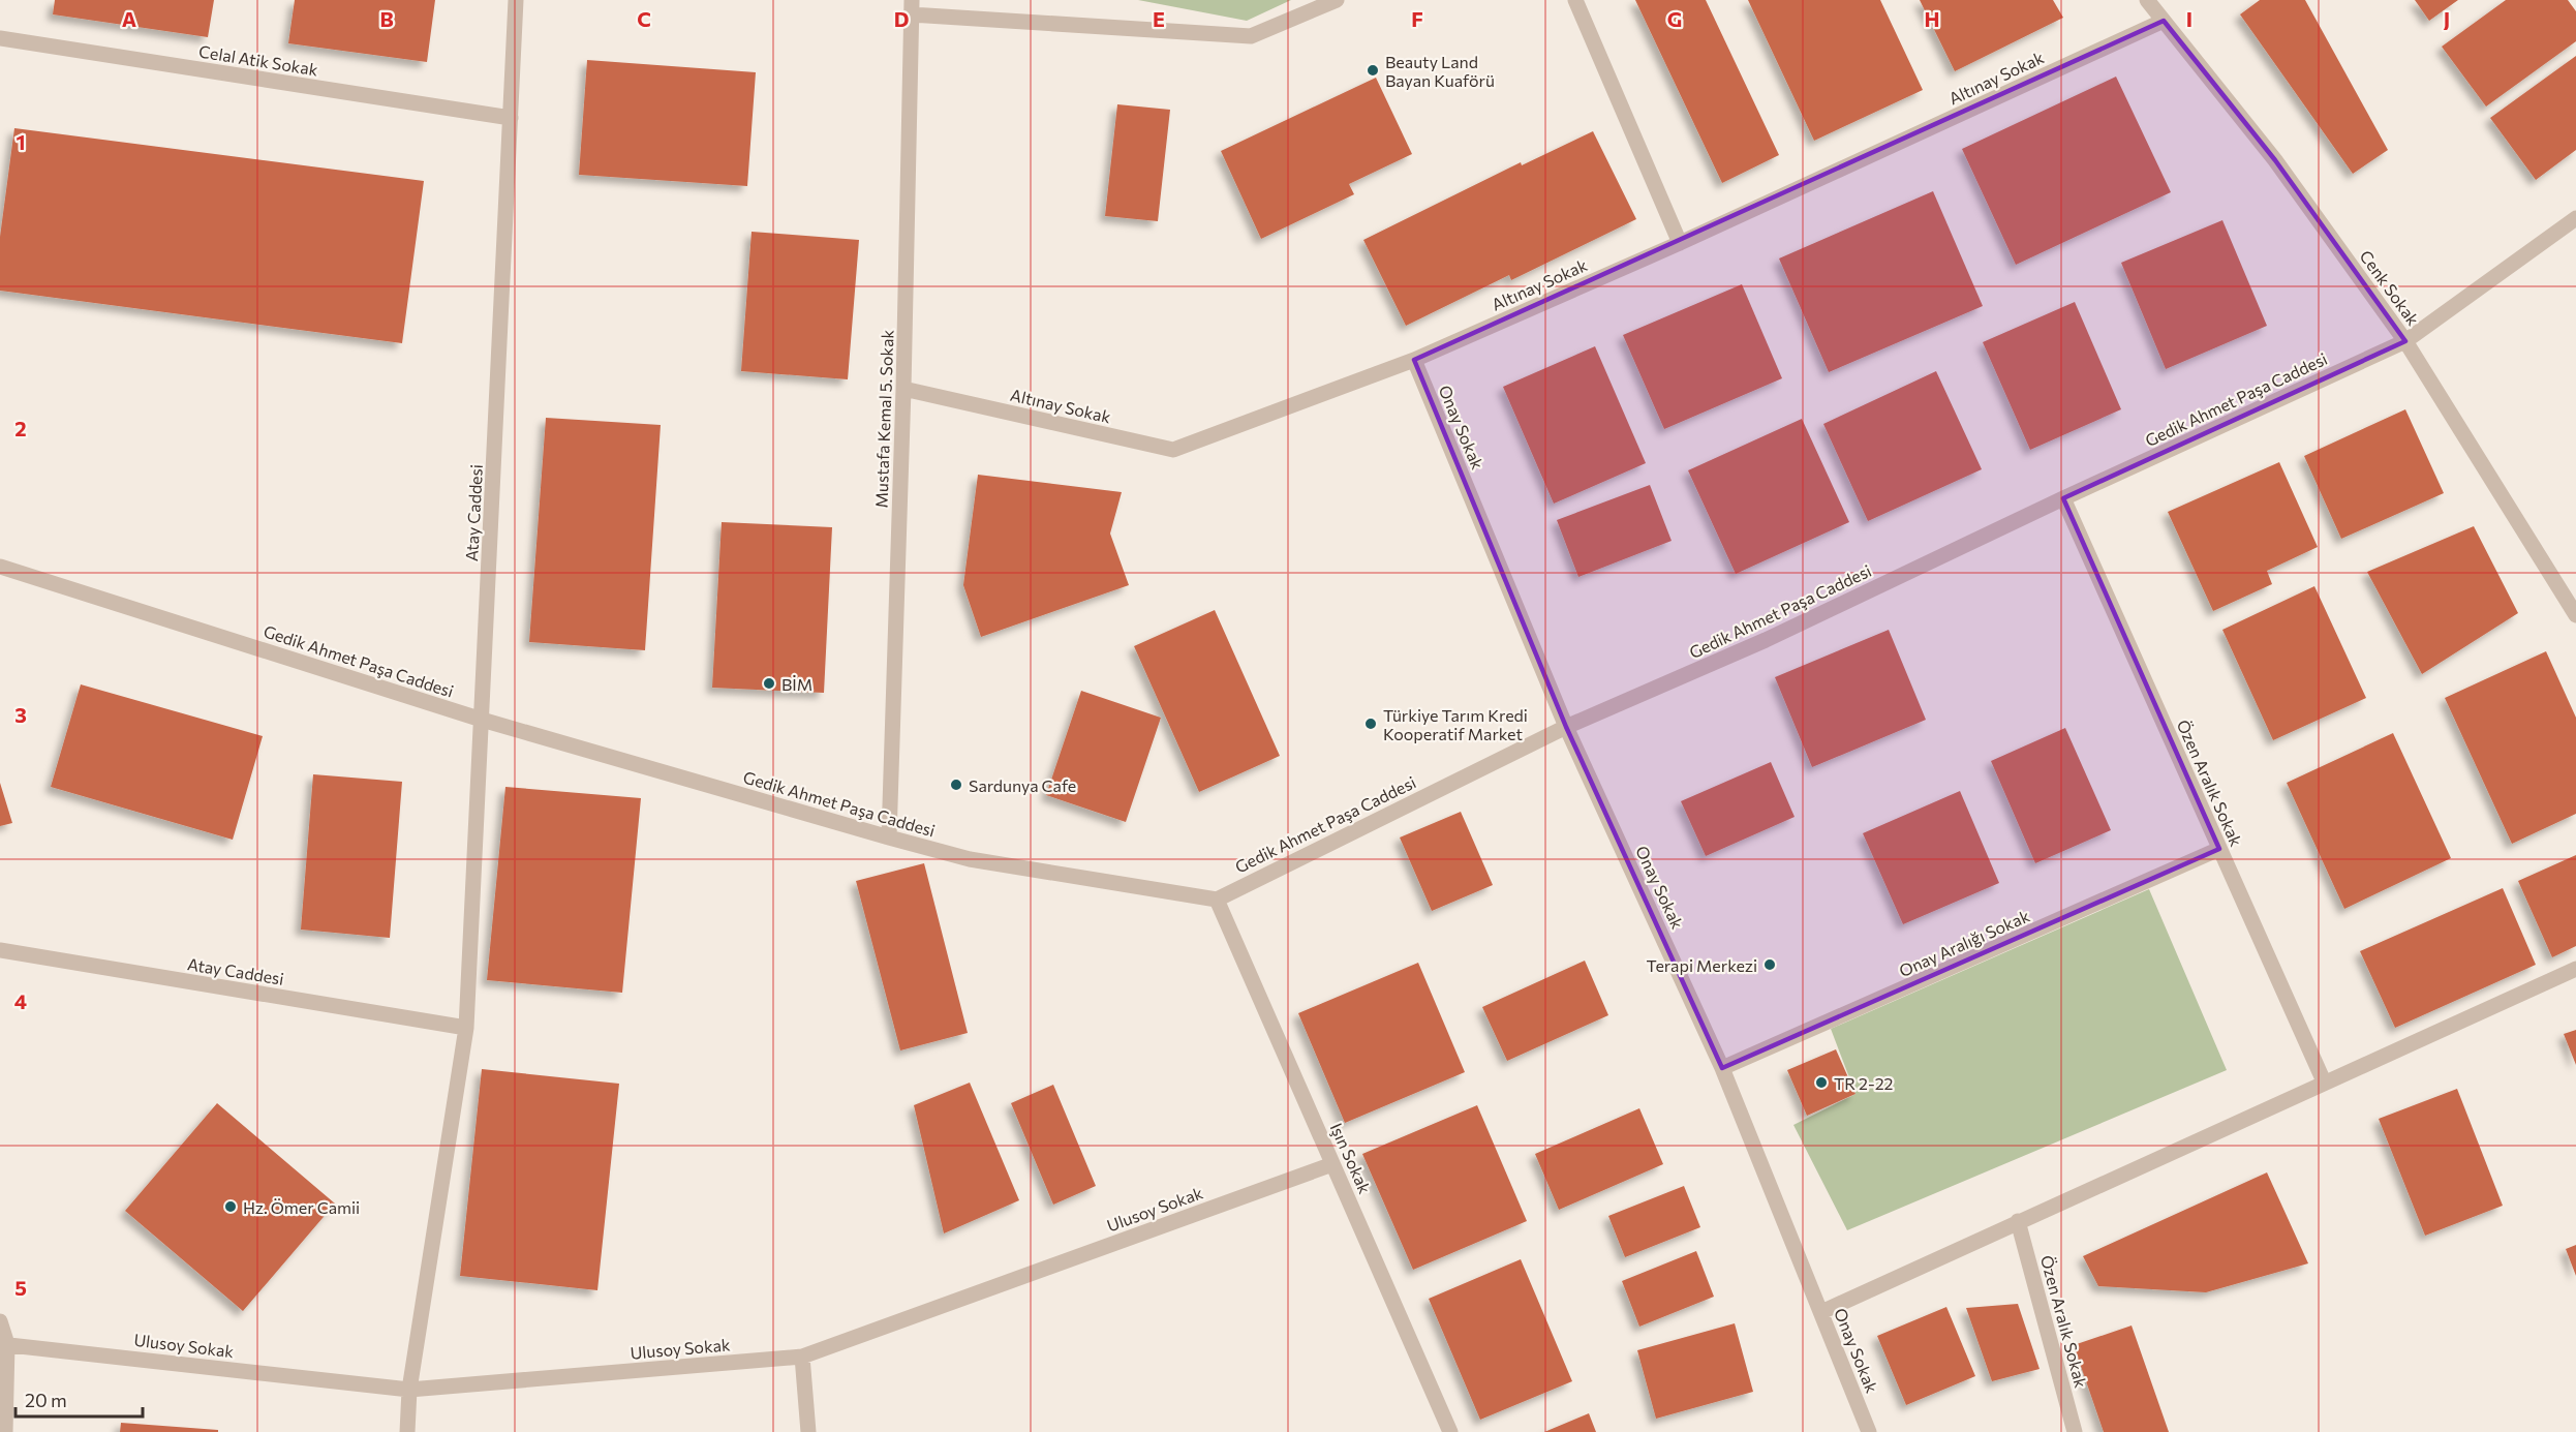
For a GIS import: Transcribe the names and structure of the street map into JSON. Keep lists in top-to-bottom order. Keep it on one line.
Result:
{"streets":{"street":["Celal Atik Sokak","Altınay Sokak","Cenk Sokak","Gedik Ahmet Paşa Caddesi","Mustafa Kemal 5. Sokak","Onay Sokak","Atay Caddesi","Özen Aralık Sokak","Onay Aralığı Sokak","Işın Sokak","Ulusoy Sokak"]},"crossings":[["Celal Atik Sokak","Atay Caddesi"],["Altınay Sokak","Cenk Sokak"],["Altınay Sokak","Mustafa Kemal 5. Sokak"],["Altınay Sokak","Onay Sokak"],["Cenk Sokak","Gedik Ahmet Paşa Caddesi"],["Gedik Ahmet Paşa Caddesi","Mustafa Kemal 5. Sokak"],["Gedik Ahmet Paşa Caddesi","Onay Sokak"],["Gedik Ahmet Paşa Caddesi","Atay Caddesi"],["Gedik Ahmet Paşa Caddesi","Özen Aralık Sokak"],["Gedik Ahmet Paşa Caddesi","Işın Sokak"],["Onay Sokak","Onay Aralığı Sokak"],["Atay Caddesi","Ulusoy Sokak"],["Özen Aralık Sokak","Onay Aralığı Sokak"],["Işın Sokak","Ulusoy Sokak"]],"places":["Beauty Land Bayan Kuaförü","BİM","Türkiye Tarım Kredi Kooperatif Market","Sardunya Cafe","Terapi Merkezi","TR 2-22","Hz. Ömer Camii"],"scale_bar":"20 m","grid":{"columns":["A","B","C","D","E","F","G","H","I","J"],"rows":["1","2","3","4","5"]}}
